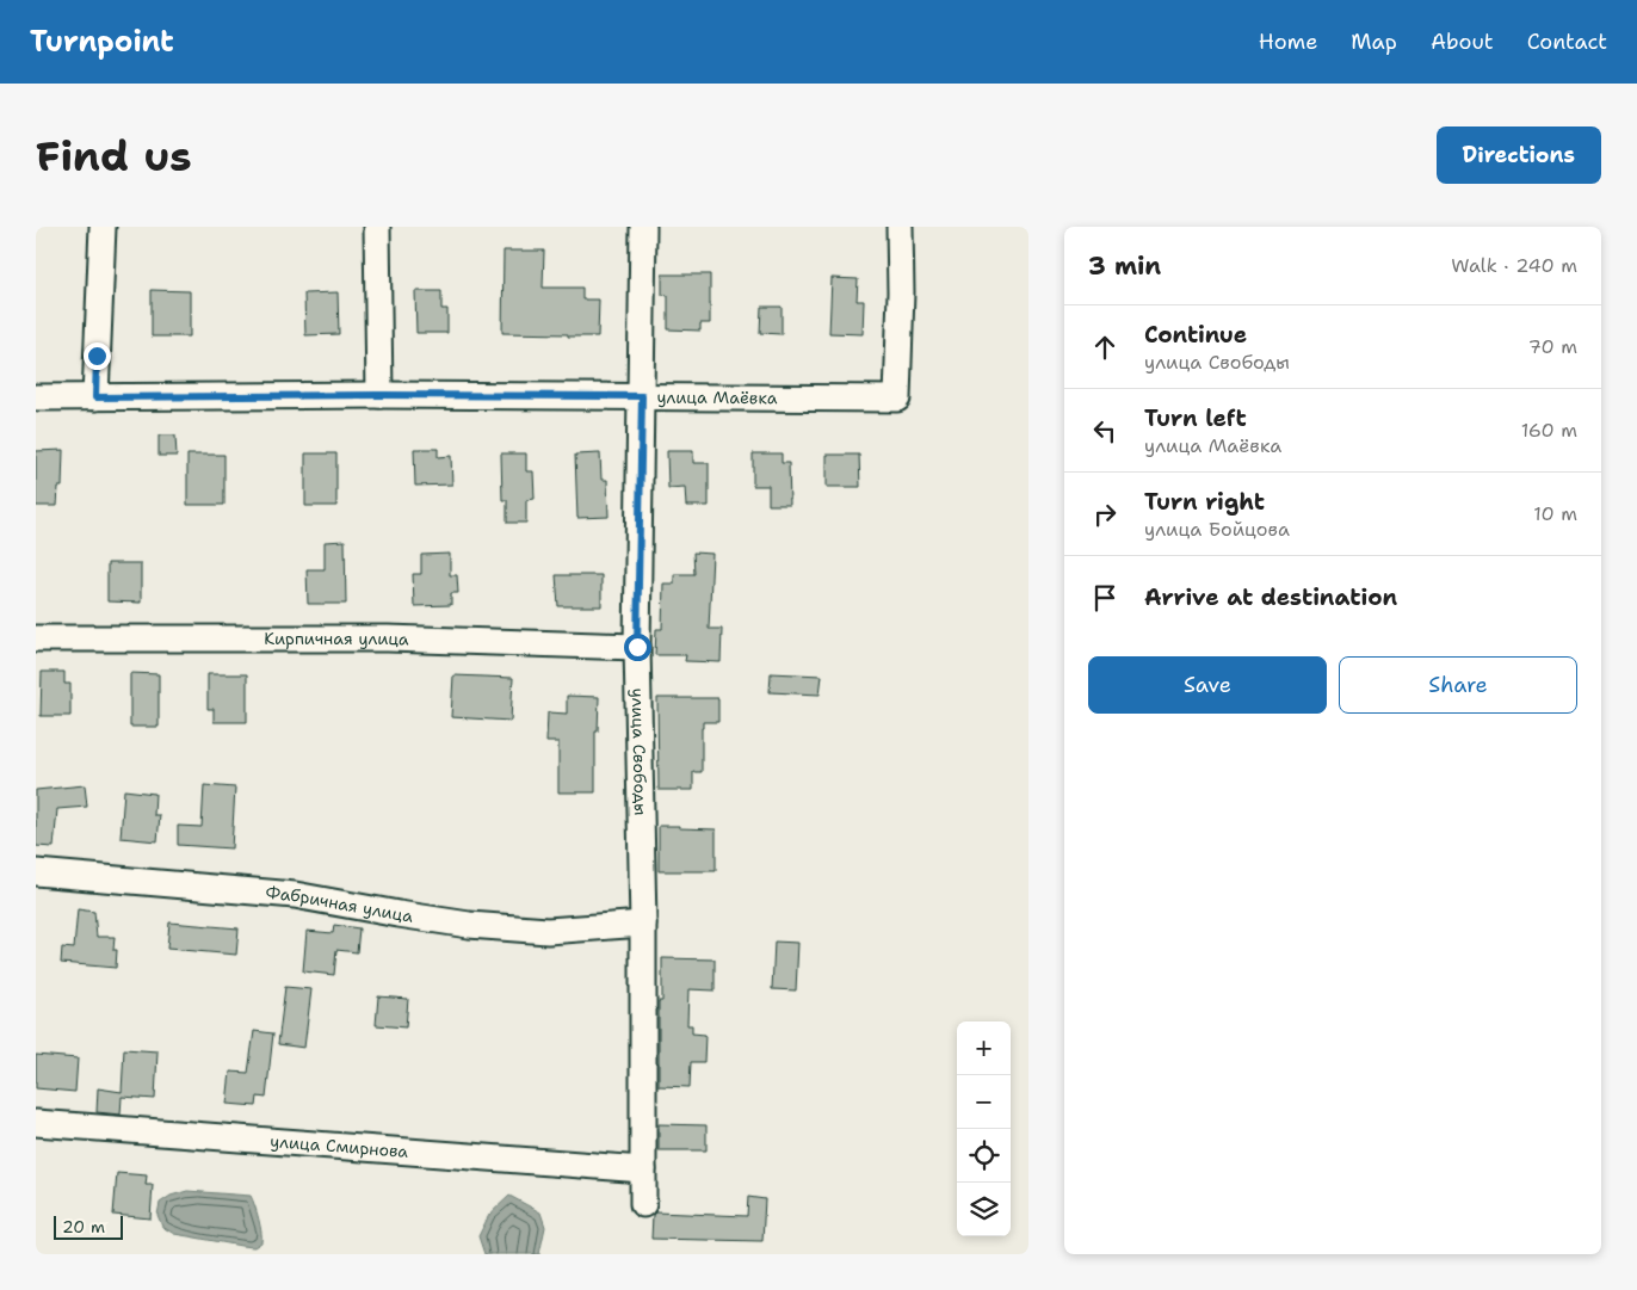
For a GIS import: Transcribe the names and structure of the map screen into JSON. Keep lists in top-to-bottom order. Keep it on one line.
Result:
{"streets":{"street":["улица Маёвка","Кирпичная улица","улица Свободы","Фабричная улица","улица Смирнова"]},"crossings":[["улица Маёвка","улица Свободы"],["Кирпичная улица","улица Свободы"],["улица Свободы","Фабричная улица"],["улица Свободы","улица Смирнова"]],"scale_bar":"20 m","page":{"header":"Turnpoint","nav":["Home","Map","About","Contact"],"buttons":["Directions",["Save","Share"]],"title":"Find us","heading":["3 min","Walk · 240 m"],"list":[["Continue","улица Свободы","70 m"],["Turn left","улица Маёвка","160 m"],["Turn right","улица Бойцова","10 m"],"Arrive at destination"],"map_buttons":["+","−"],"scale":"20 m"}}
